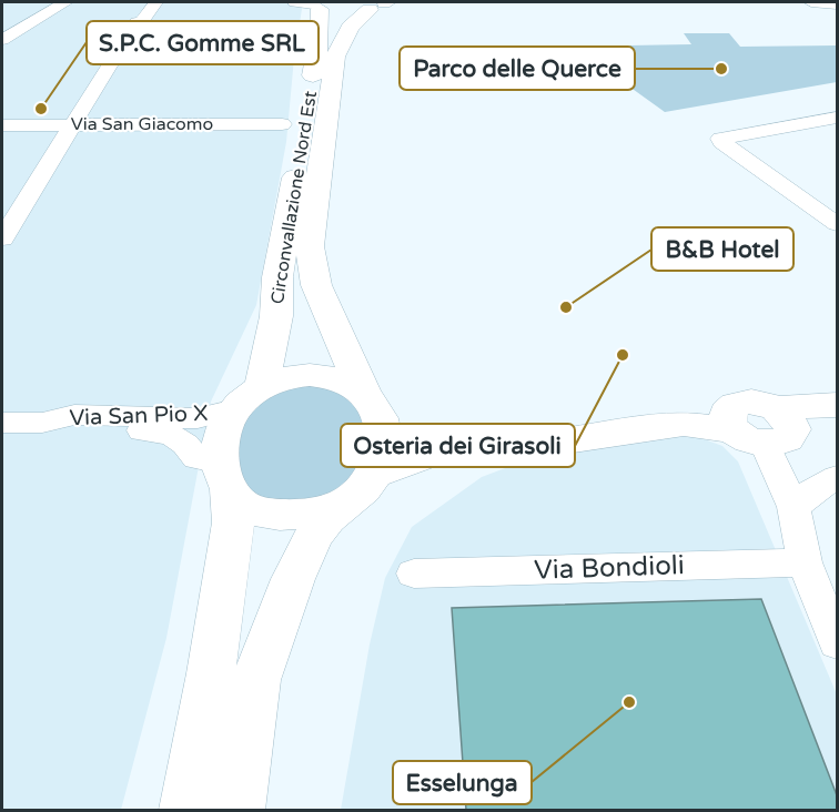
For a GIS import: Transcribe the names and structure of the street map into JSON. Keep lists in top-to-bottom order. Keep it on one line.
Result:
{"streets":{"main road":["Circonvallazione Nord Est"],"street":["Via San Giacomo","Via San Pio X","Via Bondioli"]},"crossings":[["Circonvallazione Nord Est","Via San Pio X"]],"places":["Parco delle Querce","S.P.C. Gomme SRL","B&B Hotel","Osteria dei Girasoli","Esselunga"]}
